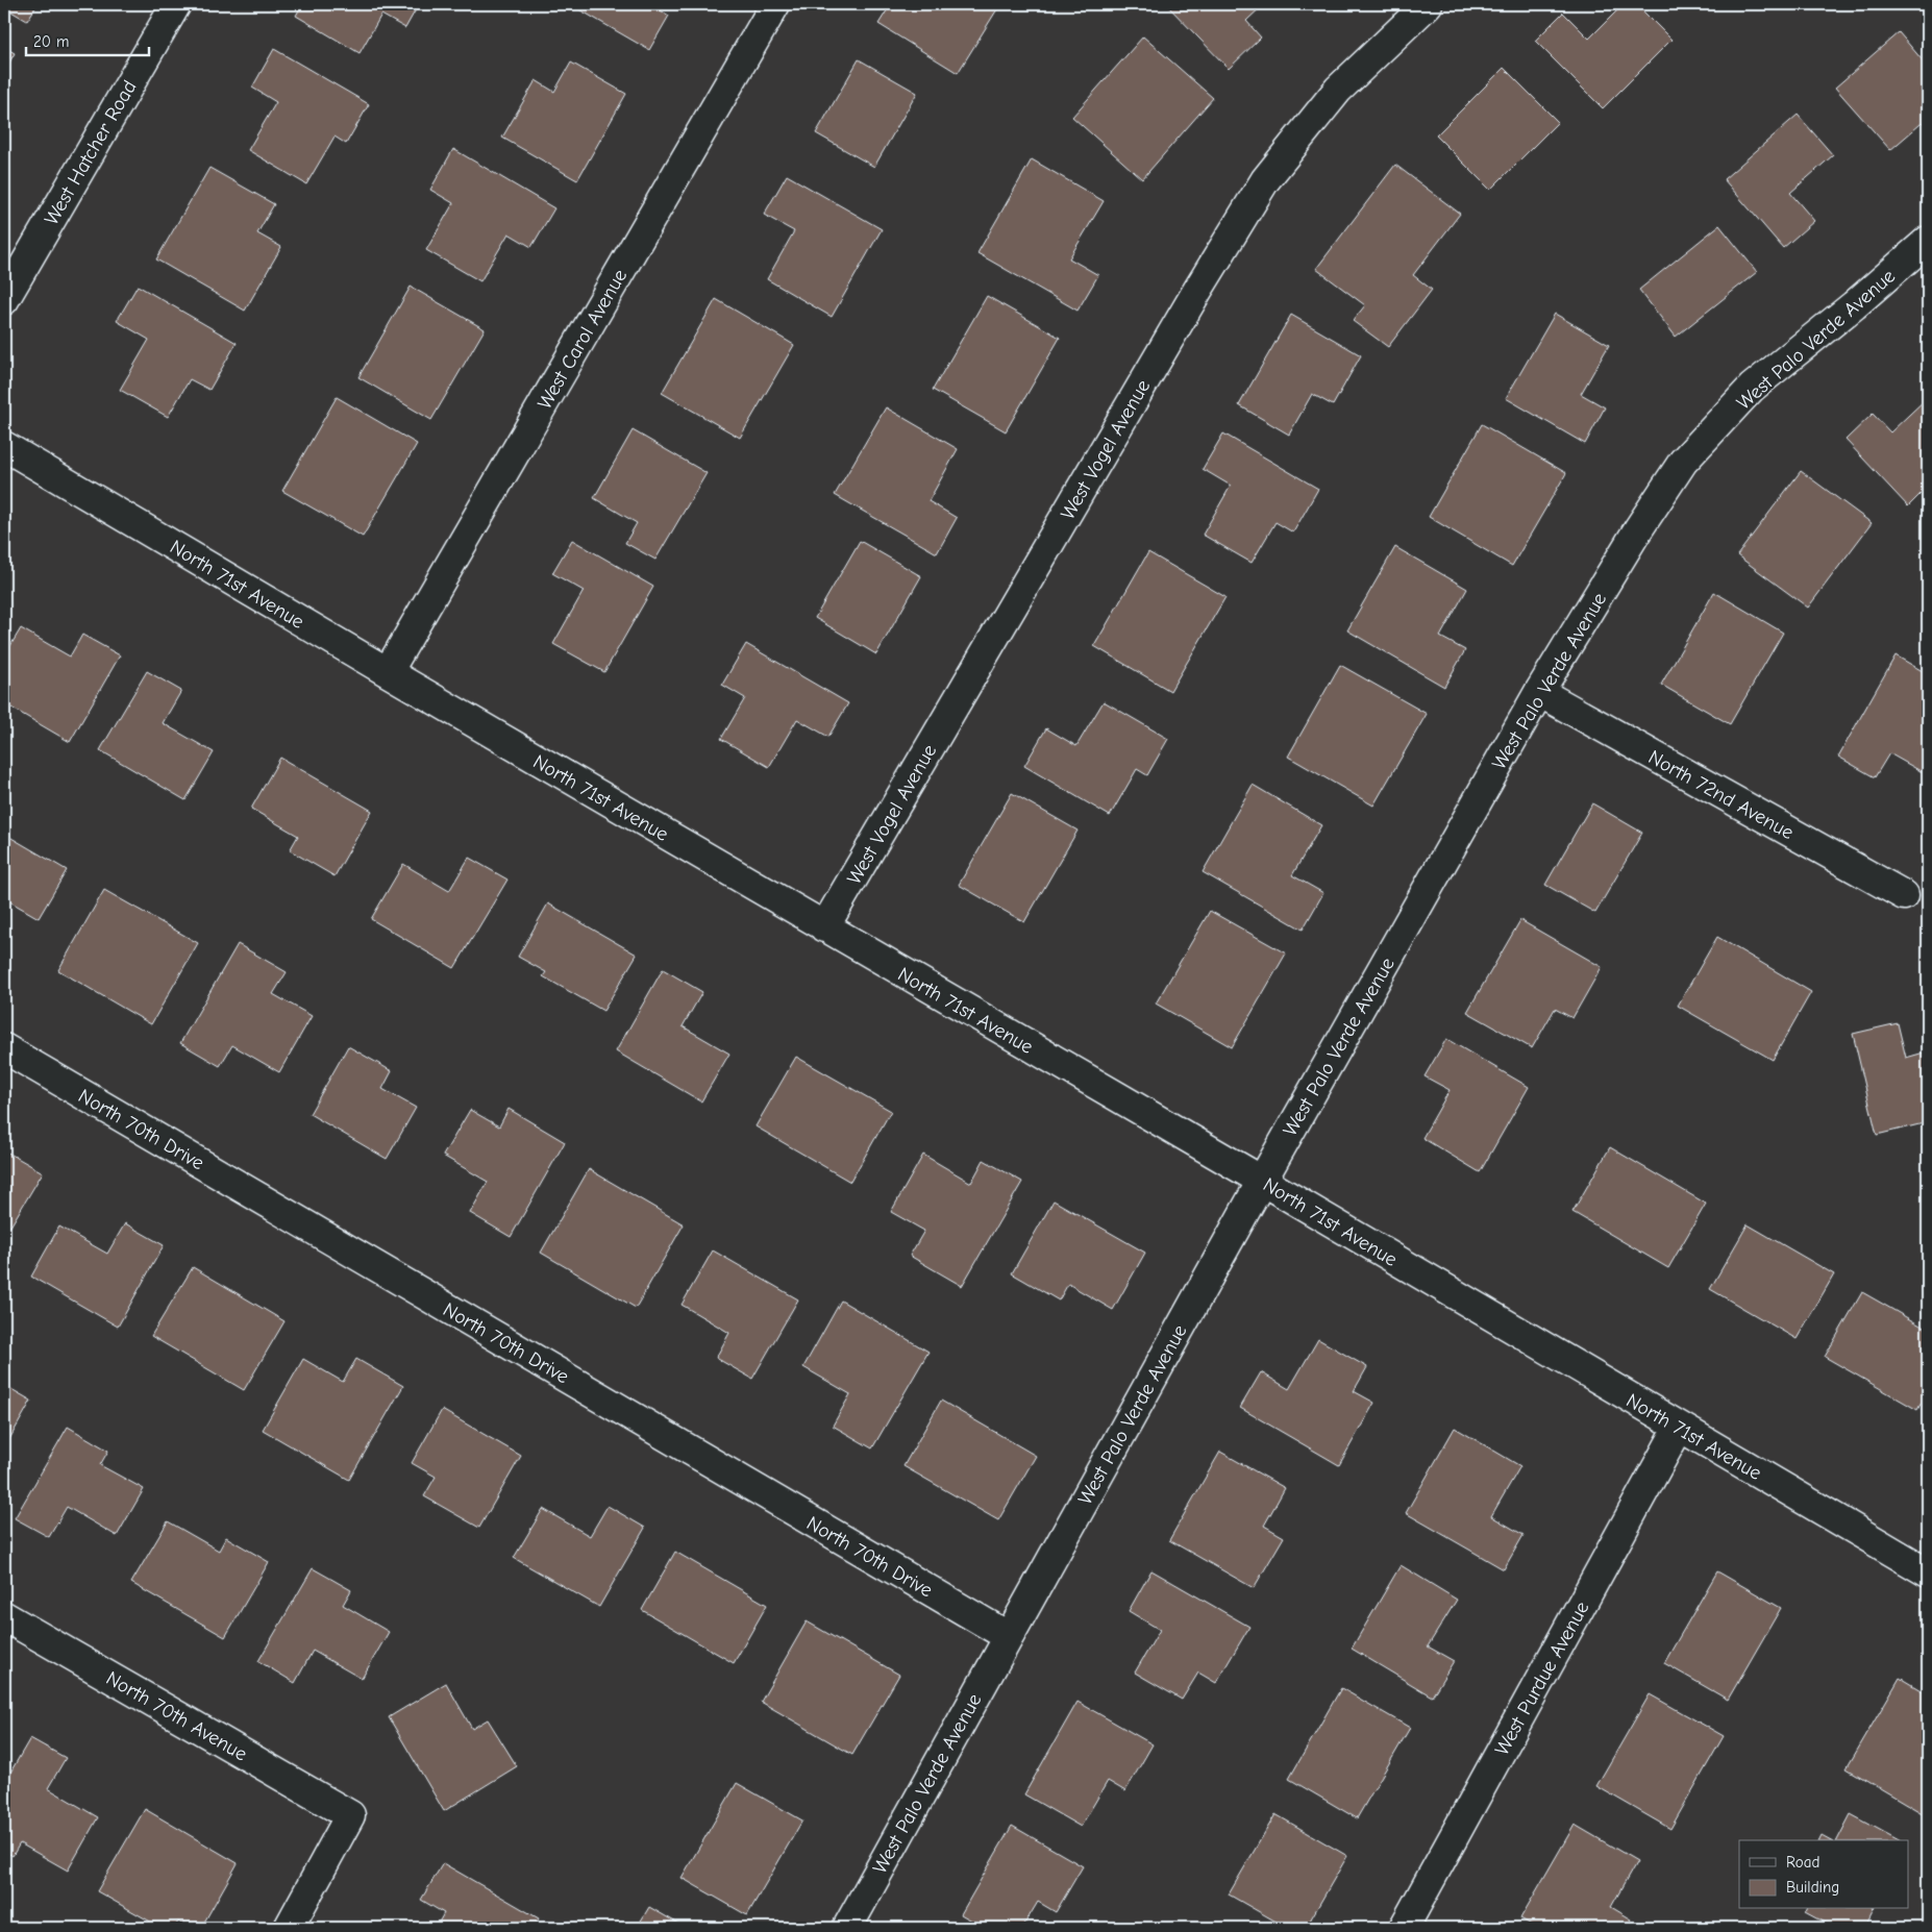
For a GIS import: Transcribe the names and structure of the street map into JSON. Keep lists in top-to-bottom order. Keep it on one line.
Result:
{"streets":{"street":["West Hatcher Road","West Carol Avenue","West Palo Verde Avenue","West Vogel Avenue","North 71st Avenue","North 72nd Avenue","North 70th Drive","West Purdue Avenue","North 70th Avenue"]},"crossings":[["West Carol Avenue","North 71st Avenue"],["West Palo Verde Avenue","North 71st Avenue"],["West Palo Verde Avenue","North 72nd Avenue"],["West Palo Verde Avenue","North 70th Drive"],["West Vogel Avenue","North 71st Avenue"],["North 71st Avenue","West Purdue Avenue"]],"legend":["Road","Building"],"scale_bar":"20 m"}
